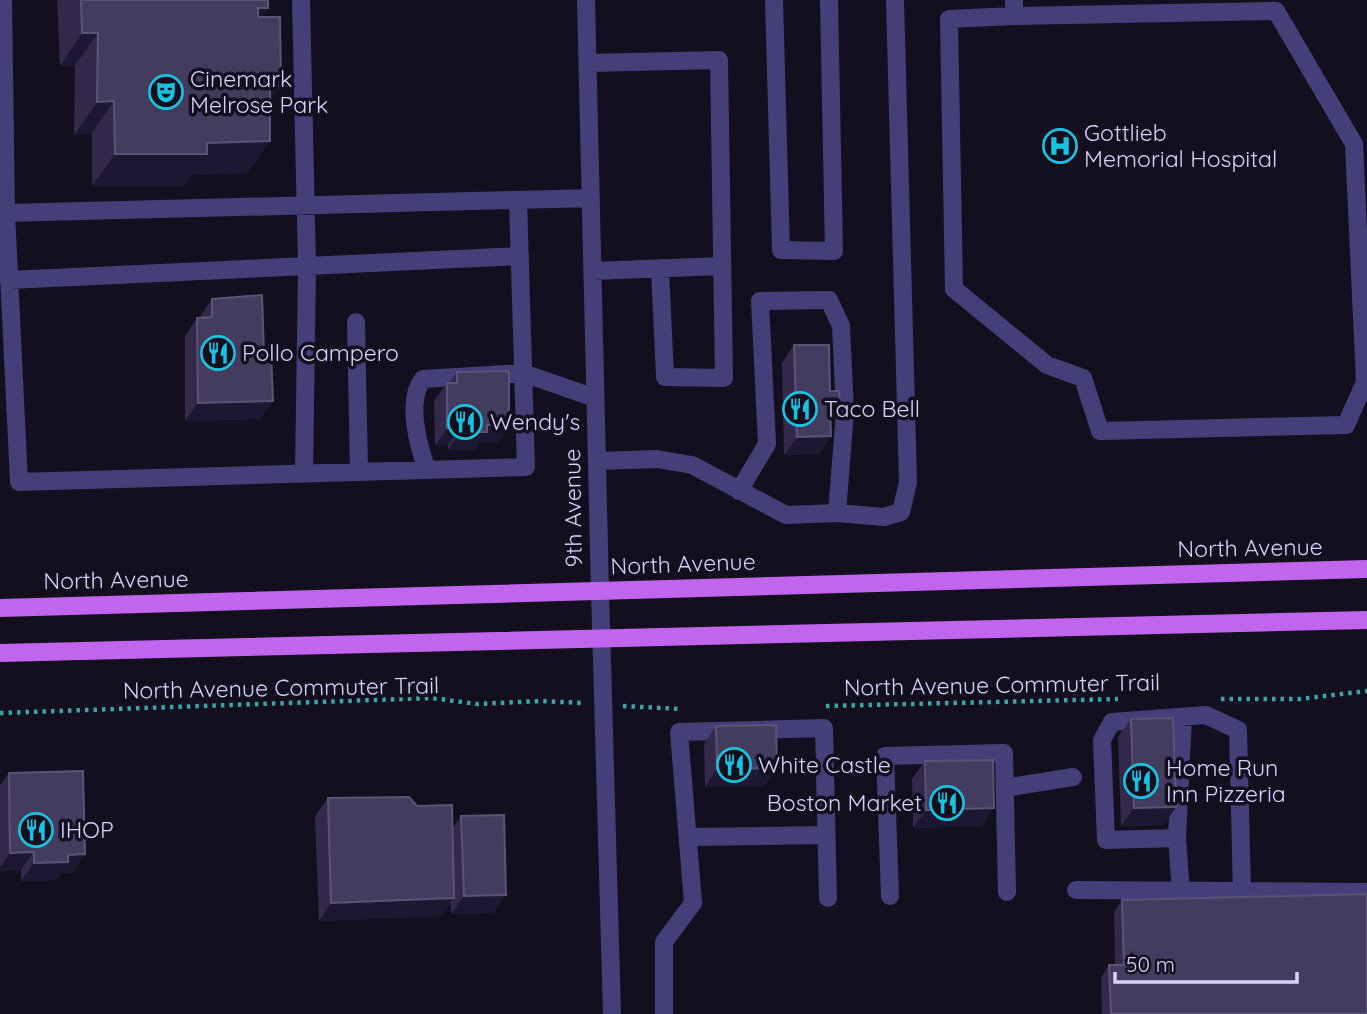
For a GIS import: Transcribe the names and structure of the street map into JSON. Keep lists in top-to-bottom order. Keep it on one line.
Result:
{"streets":{"main road":["North Avenue"],"street":["9th Avenue"],"path":["North Avenue Commuter Trail"]},"crossings":[["9th Avenue","North Avenue"]],"places":{"theatre":["Cinemark Melrose Park"],"hospital":["Gottlieb Memorial Hospital"],"restaurant":["Pollo Campero","Taco Bell","Wendy's","White Castle","Home Run Inn Pizzeria","Boston Market","IHOP"]},"scale_bar":"50 m"}
